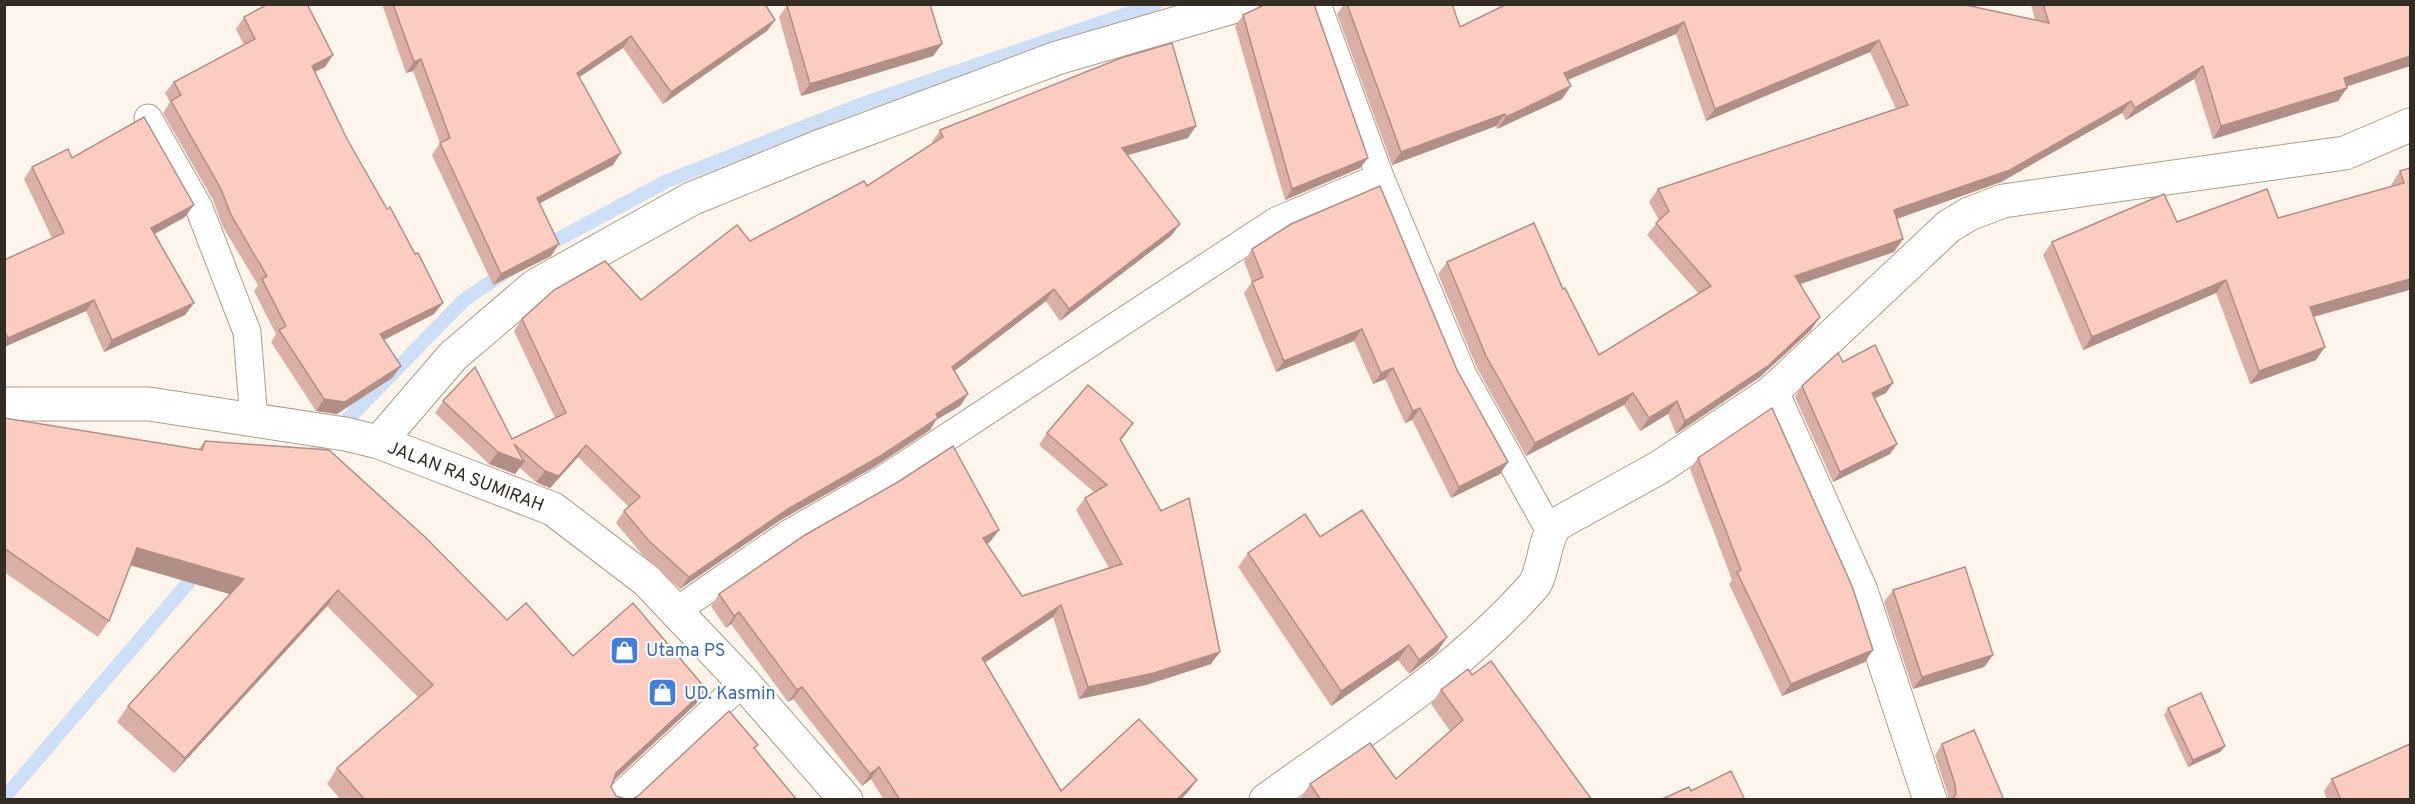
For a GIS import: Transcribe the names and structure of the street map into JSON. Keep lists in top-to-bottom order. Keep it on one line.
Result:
{"streets":{"street":["JALAN RA SUMIRAH"]},"places":{"shop":["Utama PS","UD. Kasmin"]}}
